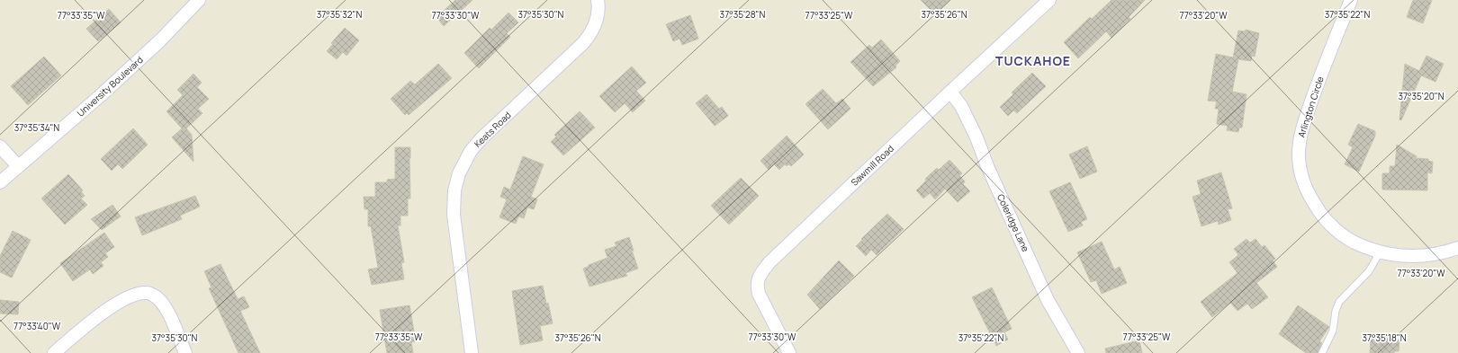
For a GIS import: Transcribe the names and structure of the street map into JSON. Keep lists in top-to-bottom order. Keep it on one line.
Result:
{"streets":{"street":["University Boulevard","Arlington Circle","Keats Road","Sawmill Road","Coleridge Lane"]},"crossings":[["Sawmill Road","Coleridge Lane"]],"districts":["TUCKAHOE"],"coordinates":["37°35'28\"N","37°35'26\"N","37°35'32\"N","37°35'30\"N","37°35'22\"N","77°33'35\"W","77°33'30\"W","77°33'25\"W","77°33'20\"W","37°35'20\"N","37°35'34\"N","77°33'40\"W","37°35'18\"N"]}
